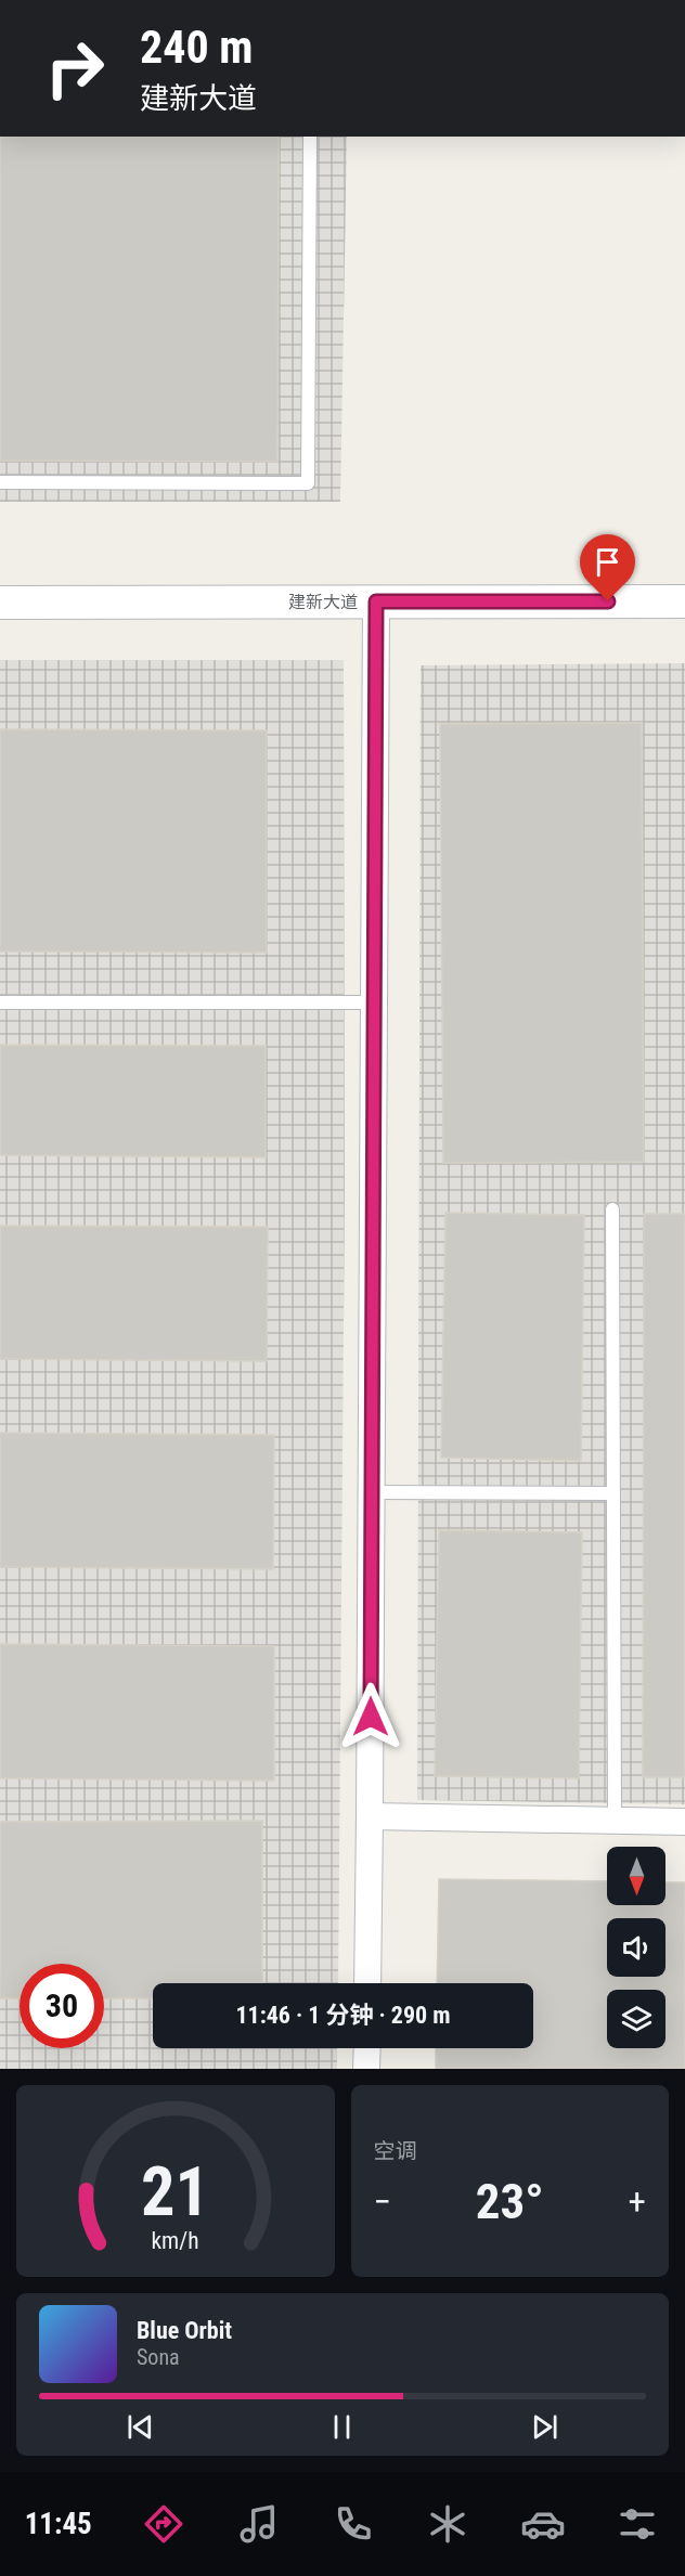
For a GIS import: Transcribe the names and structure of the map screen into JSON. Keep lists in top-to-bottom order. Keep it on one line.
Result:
{"streets":{"street":["建新大道"]},"north":"bottom","page":{"turn":["240 m","建新大道"],"limit":"30","trip":"11:46 · 1 分钟 · 290 m","tile":"空调","heat":["−","23°","+"],"song":["Blue Orbit","Sona"],"tabs":"11:45","gauge":["21","km/h"]}}
